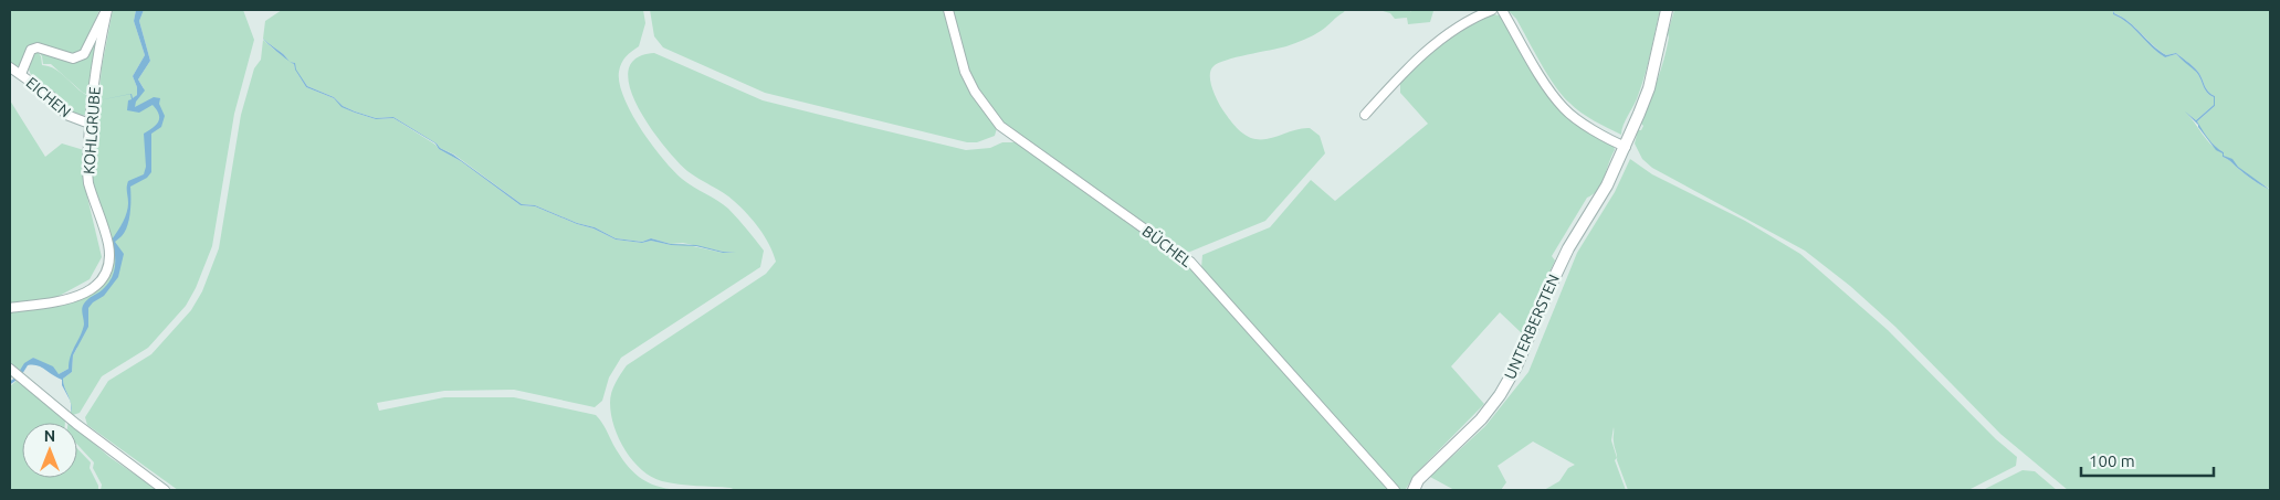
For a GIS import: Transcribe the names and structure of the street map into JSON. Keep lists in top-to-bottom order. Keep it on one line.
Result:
{"streets":{"street":["EICHEN","KOHLGRUBE","BÜCHEL","UNTERBERSTEN"]},"crossings":[["EICHEN","KOHLGRUBE"]],"scale_bar":"100 m","north":"top"}
